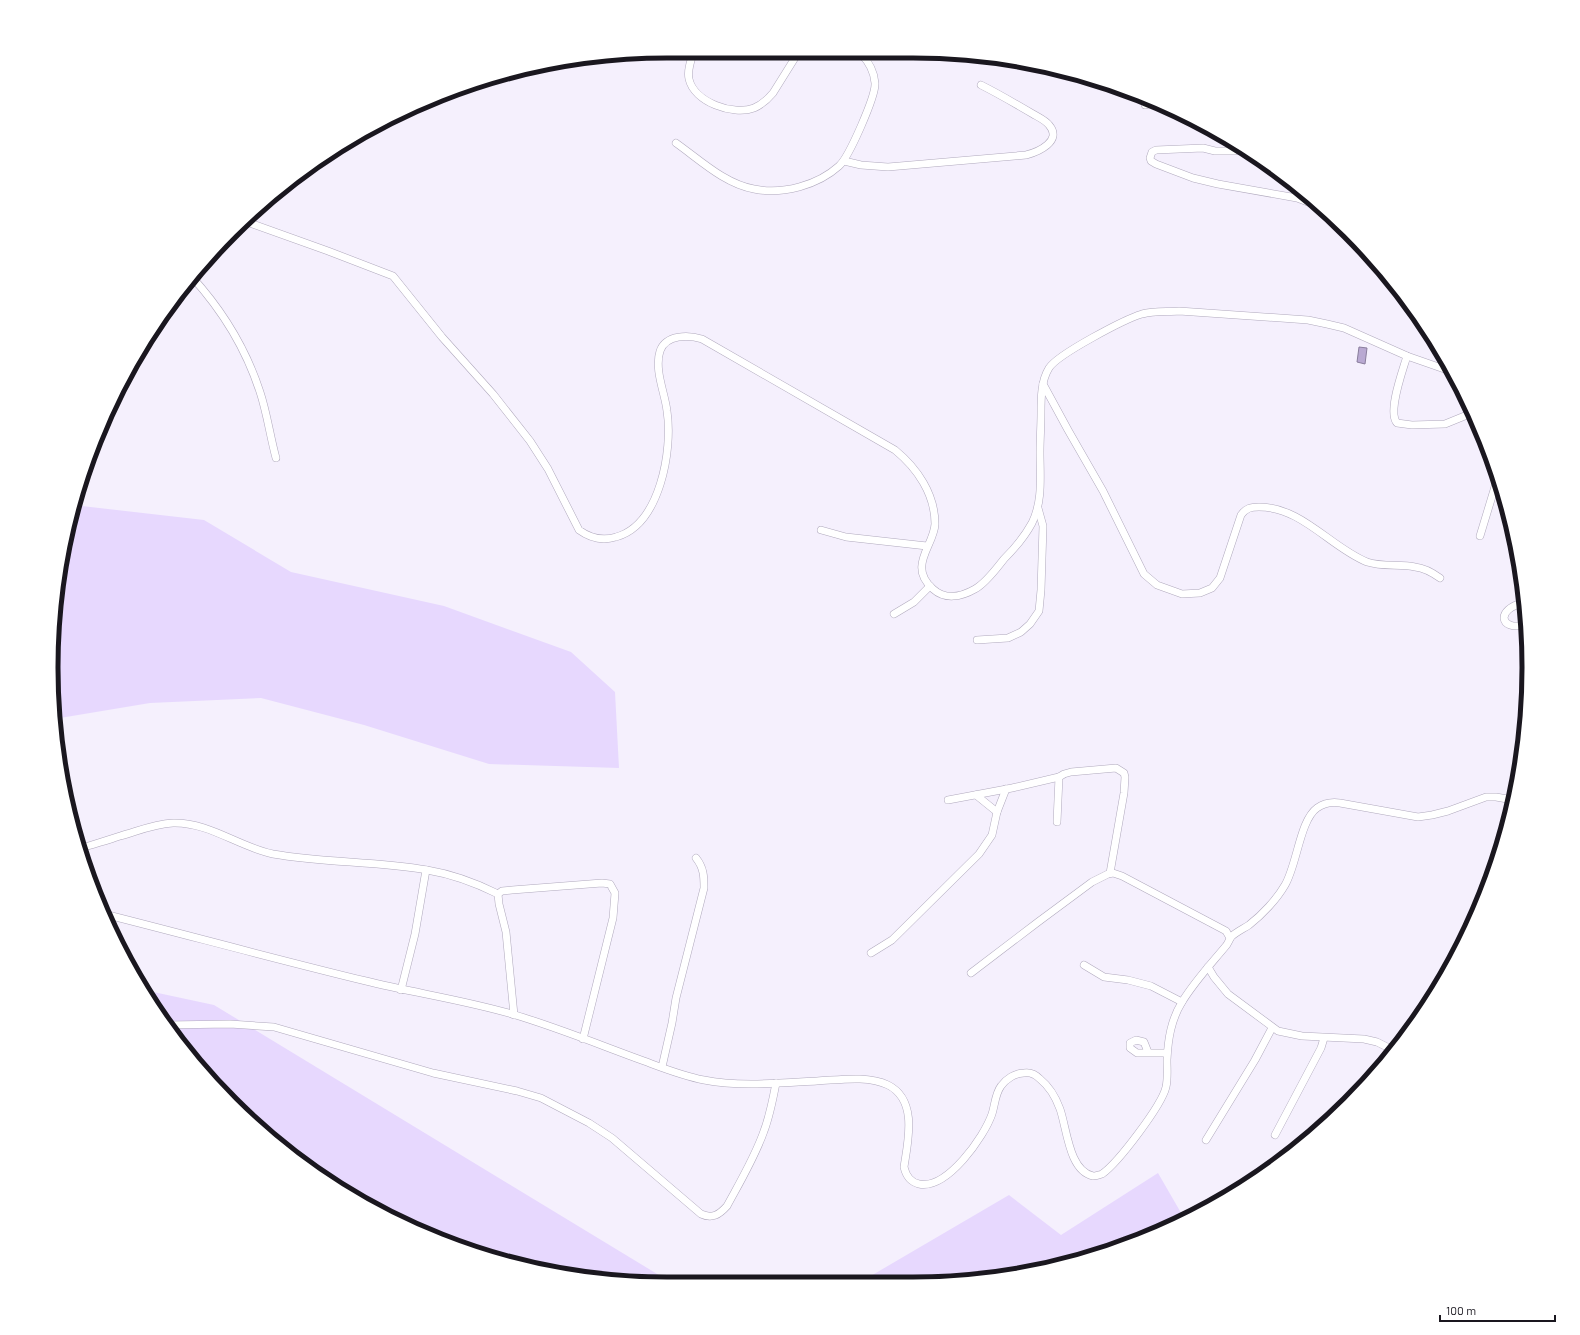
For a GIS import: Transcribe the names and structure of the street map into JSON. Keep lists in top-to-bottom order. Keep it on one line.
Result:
{"scale_bar":"100 m"}
